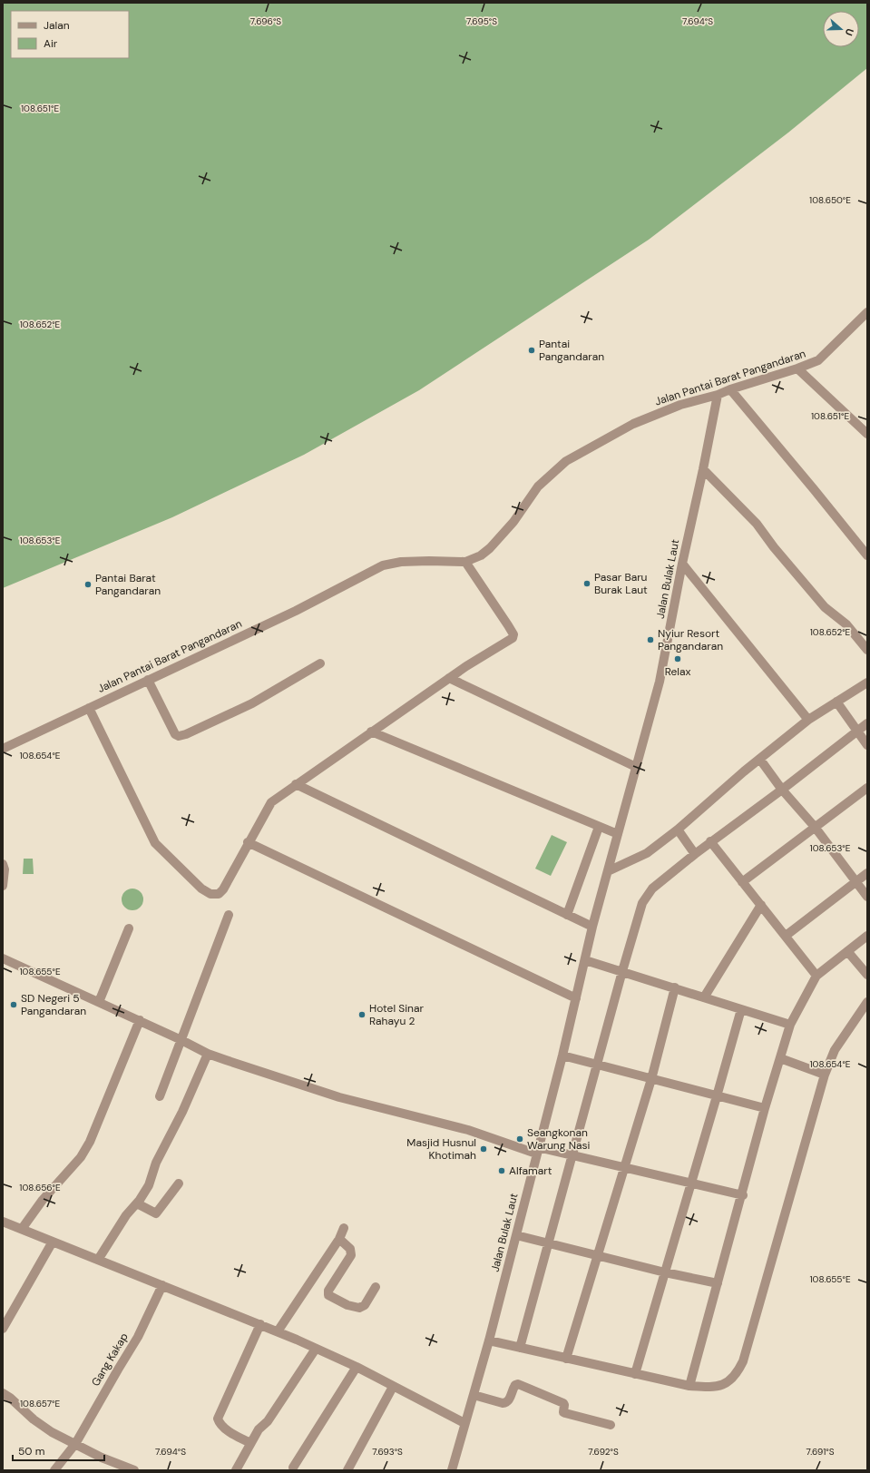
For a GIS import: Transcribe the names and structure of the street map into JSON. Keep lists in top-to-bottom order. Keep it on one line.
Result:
{"streets":{"street":["Jalan Pantai Barat Pangandaran","Jalan Bulak Laut","Gang Kakap"]},"crossings":[["Jalan Pantai Barat Pangandaran","Jalan Bulak Laut"]],"places":["Pantai Pangandaran","Pasar Baru Burak Laut","Pantai Barat Pangandaran","Nyiur Resort Pangandaran","Relax","SD Negeri 5 Pangandaran","Hotel Sinar Rahayu 2","Seangkonan Warung Nasi","Masjid Husnul Khotimah","Alfamart"],"legend":["Jalan","Air"],"scale_bar":"50 m","north":"right","coordinates":["7.695°S","7.696°S","7.694°S","108.651°E","108.650°E","108.652°E","108.653°E","108.654°E","108.655°E","108.656°E","108.657°E","7.693°S","7.692°S","7.691°S"]}
